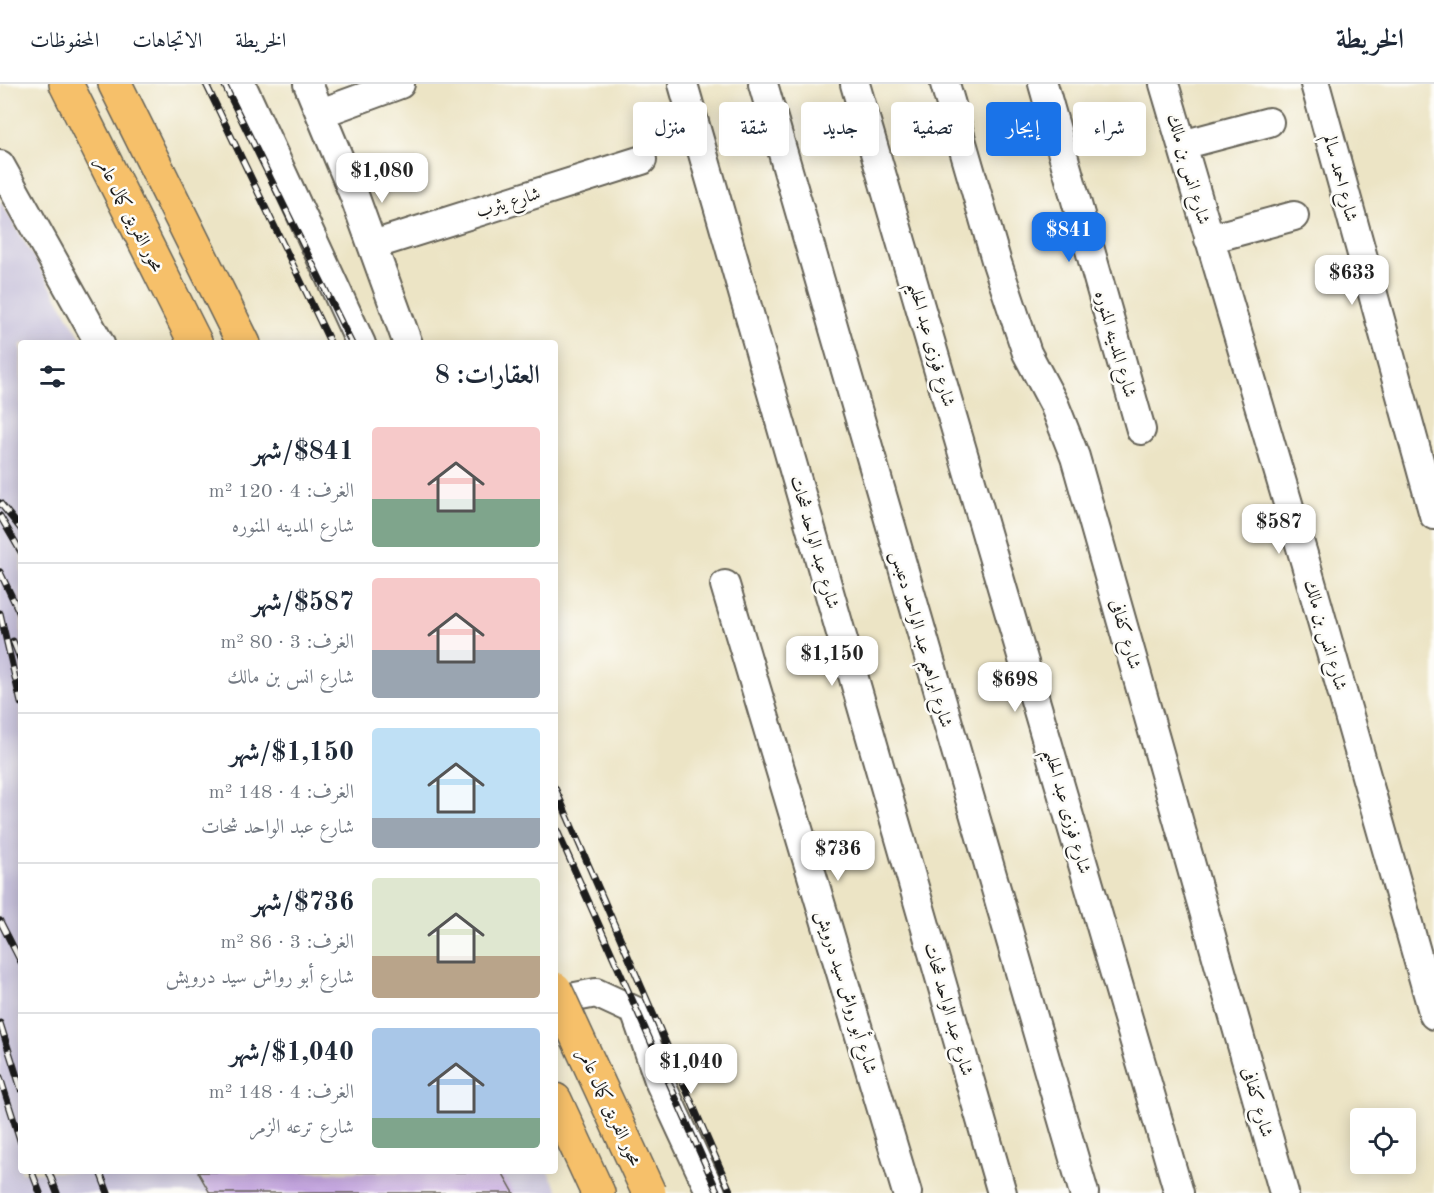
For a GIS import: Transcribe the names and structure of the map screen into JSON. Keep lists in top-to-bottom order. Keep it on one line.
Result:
{"streets":{"highway":["محور الفريق كمال عامر"],"street":["شارع انس بن مالك","شارع احمد سالم","شارع يثرب","شارع فوزى عبد الحليم","شارع المدينه المنوره","شارع عبد الواحد شحات","شارع كفافى","شارع ابراهيم عبد الواحد دعبس","شارع أبو رواش سيد درويش"]},"page":{"header":"الخريطة","nav":["الخريطة","الاتجاهات","المحفوظات"],"chip":["شراء","إيجار","تصفية","جديد","شقة","منزل"],"price":["$1,080","$841","$633","$587","$1,150","$698","$736","$1,040"],"heading":"العقارات: 8","list":[{"name":"$841/شهر","note":"الغرف: 4 · 120 m² · شارع المدينه المنوره"},{"name":"$587/شهر","note":"الغرف: 3 · 80 m² · شارع انس بن مالك"},{"name":"$1,150/شهر","note":"الغرف: 4 · 148 m² · شارع عبد الواحد شحات"},{"name":"$736/شهر","note":"الغرف: 3 · 86 m² · شارع أبو رواش سيد درويش"},{"name":"$1,040/شهر","note":"الغرف: 4 · 148 m² · شارع ترعه الزمر"}]}}
